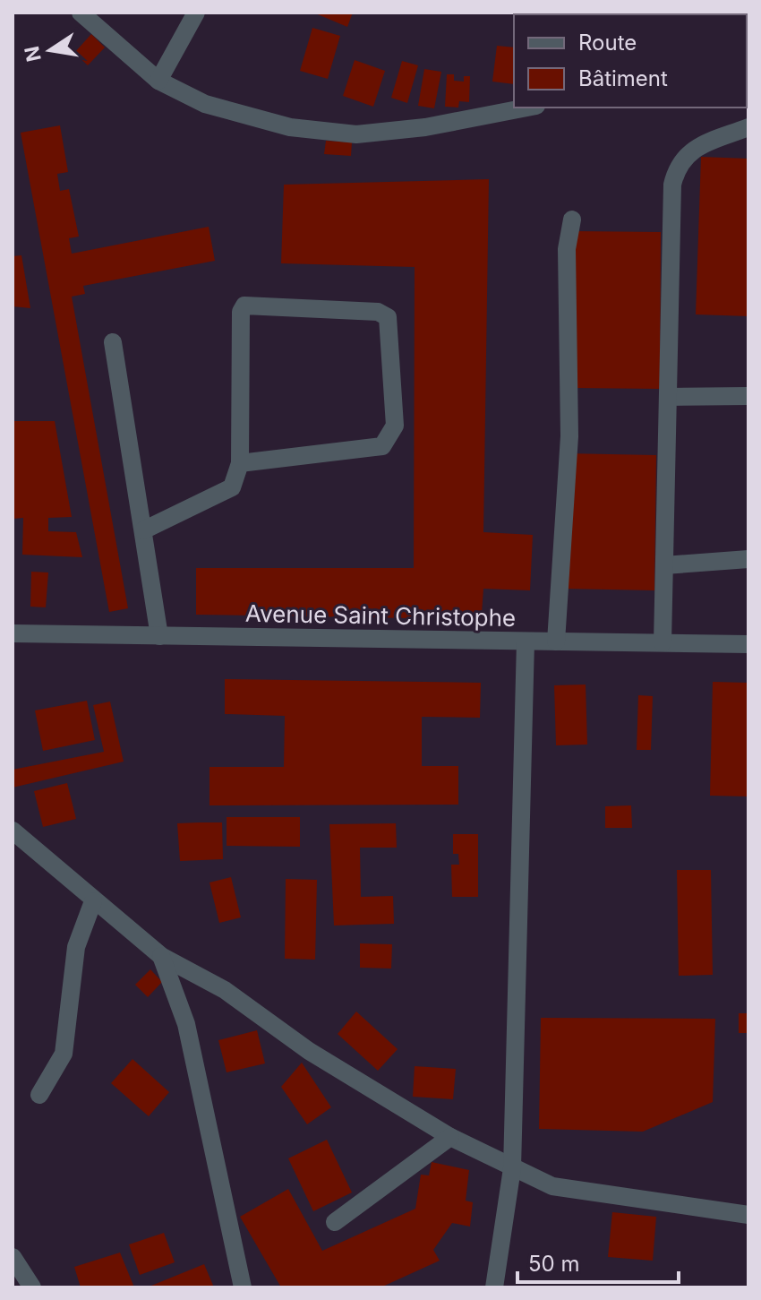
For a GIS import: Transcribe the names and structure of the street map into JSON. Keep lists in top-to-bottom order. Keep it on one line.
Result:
{"streets":{"street":["Avenue Saint Christophe"]},"legend":["Route","Bâtiment"],"scale_bar":"50 m","north":"left"}
